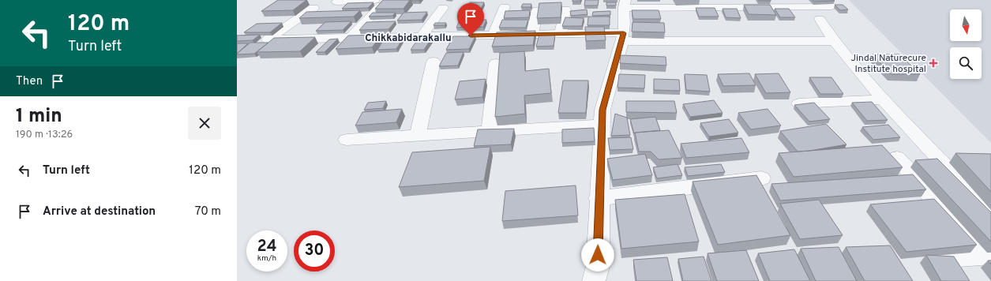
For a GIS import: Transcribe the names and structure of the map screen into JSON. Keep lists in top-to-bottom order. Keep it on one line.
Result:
{"districts":["Chikkabidarakallu"],"places":{"health":["Jindal Naturecure Institute hospital"]},"north":"bottom","page":{"turn":["120 m","Turn left"],"then":"Then","heading":["1 min","190 m · 13:26"],"list":[{"name":"Turn left","value":"120 m"},{"name":"Arrive at destination","value":"70 m"}],"speed":"24 km/h","limit":"30"}}
